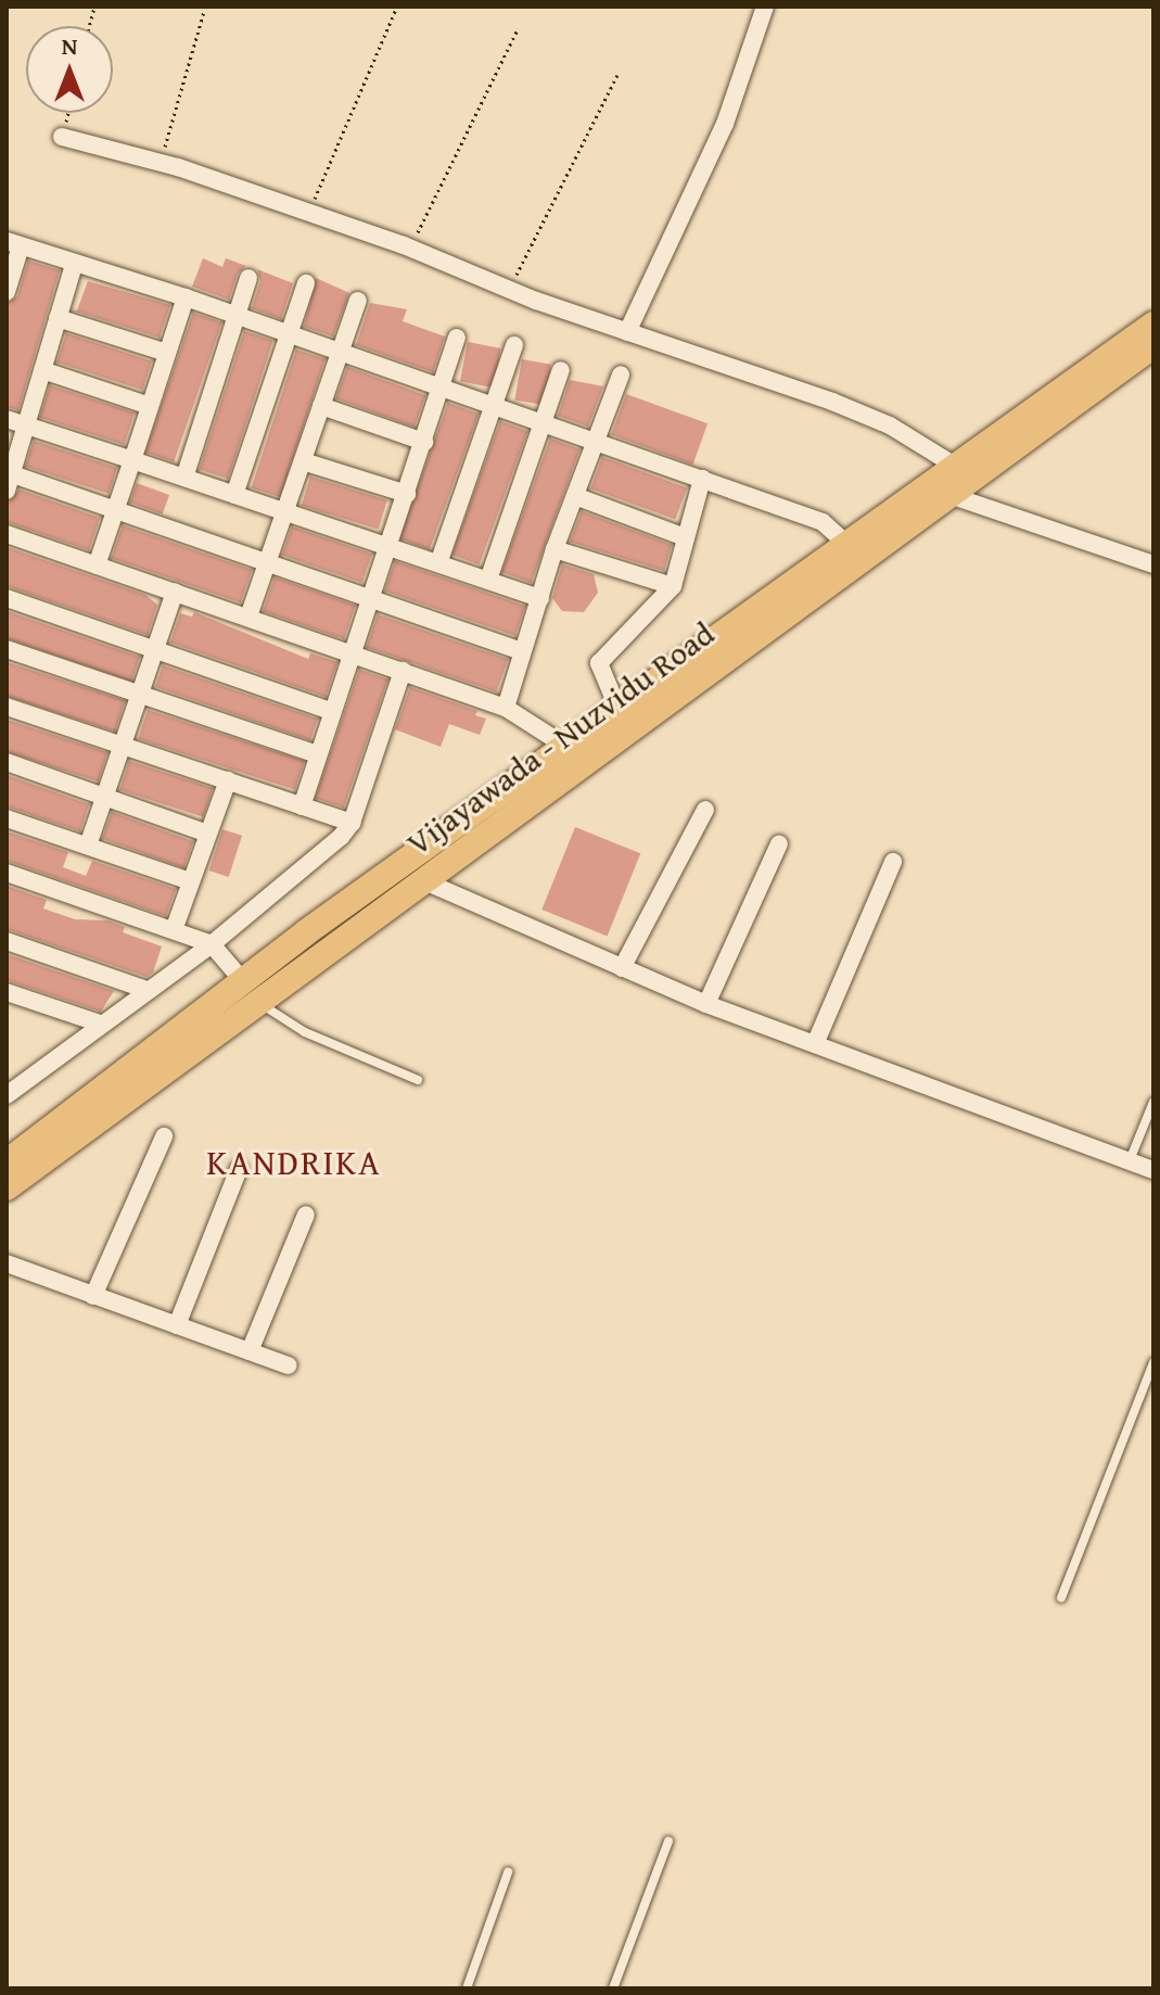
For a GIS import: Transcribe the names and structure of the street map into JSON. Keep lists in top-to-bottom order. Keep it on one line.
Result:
{"streets":{"main road":["Vijayawada - Nuzvidu Road"]},"districts":["KANDRIKA"],"north":"top"}
